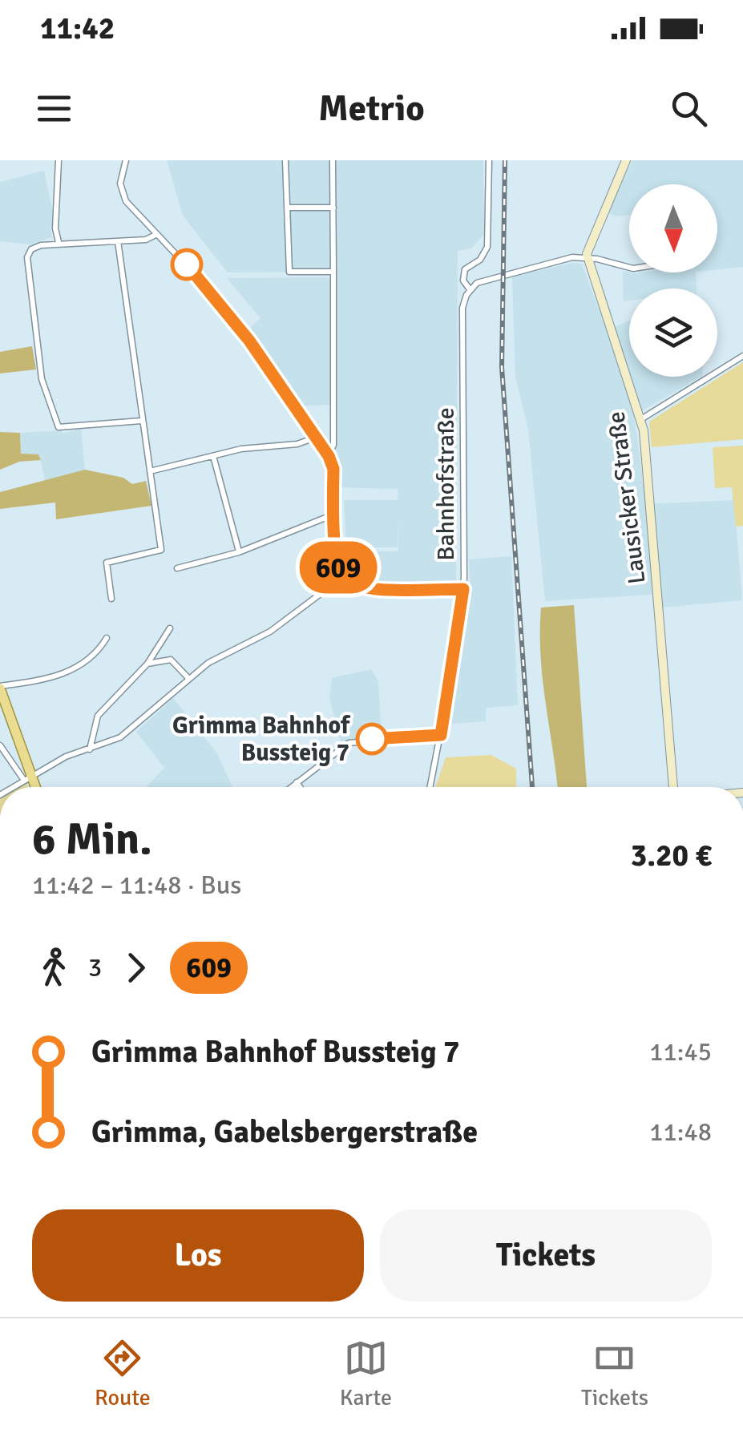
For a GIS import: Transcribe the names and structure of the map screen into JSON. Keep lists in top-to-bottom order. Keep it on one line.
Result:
{"streets":{"main road":["Lausicker Straße"],"street":["Bahnhofstraße"]},"places":["Grimma Bahnhof Bussteig 7"],"lines":["bus line 609"],"north":"bottom","page":{"status":"11:42","header":"Metrio","on_map":"609","heading":["6 Min.","11:42 – 11:48 · Bus","3.20 €"],"legs":["3","609"],"list":[{"name":"Grimma Bahnhof Bussteig 7","value":"11:45"},{"name":"Grimma, Gabelsbergerstraße","value":"11:48"}],"buttons":["Los","Tickets"],"tabs":["Route","Karte","Tickets"]}}
